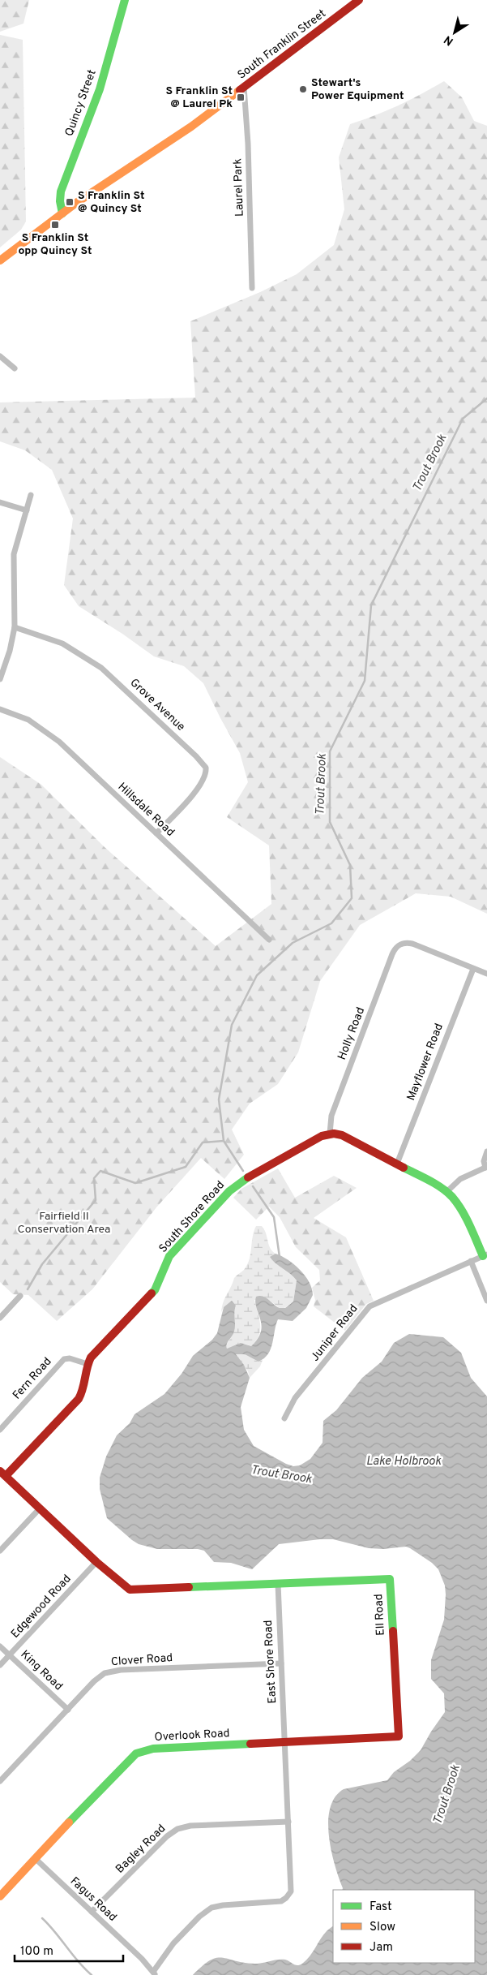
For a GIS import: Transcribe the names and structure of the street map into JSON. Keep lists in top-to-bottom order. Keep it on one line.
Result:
{"streets":{"street":["South Franklin Street","Quincy Street","Laurel Park","Grove Avenue","Hillsdale Road","Holly Road","Mayflower Road","South Shore Road","Juniper Road","Fern Road","Edgewood Road","Ell Road","Clover Road","East Shore Road","King Road","Overlook Road","Bagley Road","Fagus Road"]},"crossings":[["South Franklin Street","Quincy Street"],["South Franklin Street","Laurel Park"],["Grove Avenue","Hillsdale Road"],["Holly Road","Mayflower Road"],["Holly Road","South Shore Road"],["South Shore Road","Fern Road"],["Edgewood Road","King Road"],["Ell Road","East Shore Road"],["Ell Road","Overlook Road"],["Clover Road","East Shore Road"],["Clover Road","King Road"],["East Shore Road","Overlook Road"],["East Shore Road","Bagley Road"],["East Shore Road","Fagus Road"],["Overlook Road","Fagus Road"],["Bagley Road","Fagus Road"]],"water":["Trout Brook","Lake Holbrook"],"parks":["Fairfield II Conservation Area"],"places":{"other":["Stewart's Power Equipment"],"transit":["S Franklin St @ Laurel Pk","S Franklin St @ Quincy St","S Franklin St opp Quincy St"]},"legend":["Fast","Slow","Jam"],"scale_bar":"100 m","north":"bottom left"}
